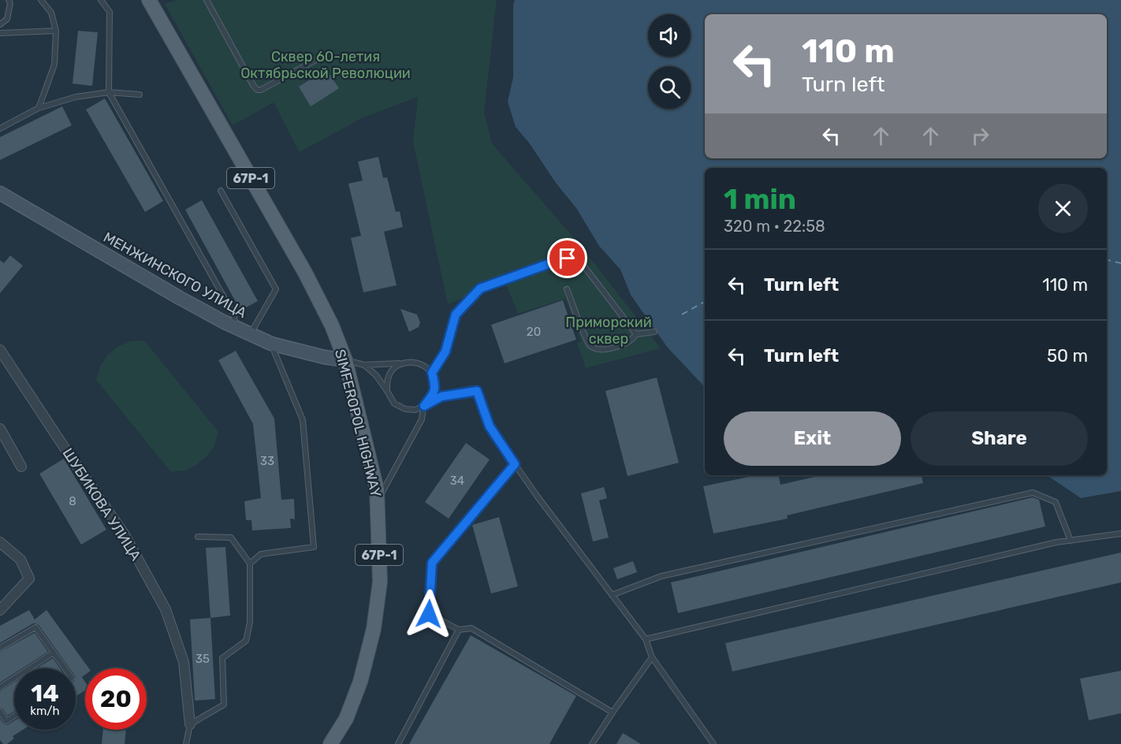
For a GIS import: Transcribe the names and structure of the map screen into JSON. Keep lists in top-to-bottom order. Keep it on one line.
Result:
{"streets":{"main road":["67Р-1","SIMFEROPOL HIGHWAY"],"street":["МЕНЖИНСКОГО УЛИЦА","ШУБИКОВА УЛИЦА"]},"crossings":[["МЕНЖИНСКОГО УЛИЦА","SIMFEROPOL HIGHWAY"]],"parks":["Сквер 60-летия Октябрьской Революции","Приморский сквер"],"house_numbers":["20","33","34","8","35"],"page":{"turn":["110 m","Turn left"],"heading":["1 min","320 m · 22:58"],"list":[{"name":"Turn left","value":"110 m"},{"name":"Turn left","value":"50 m"}],"buttons":["Exit","Share"],"speed":"14 km/h","limit":"20"}}
